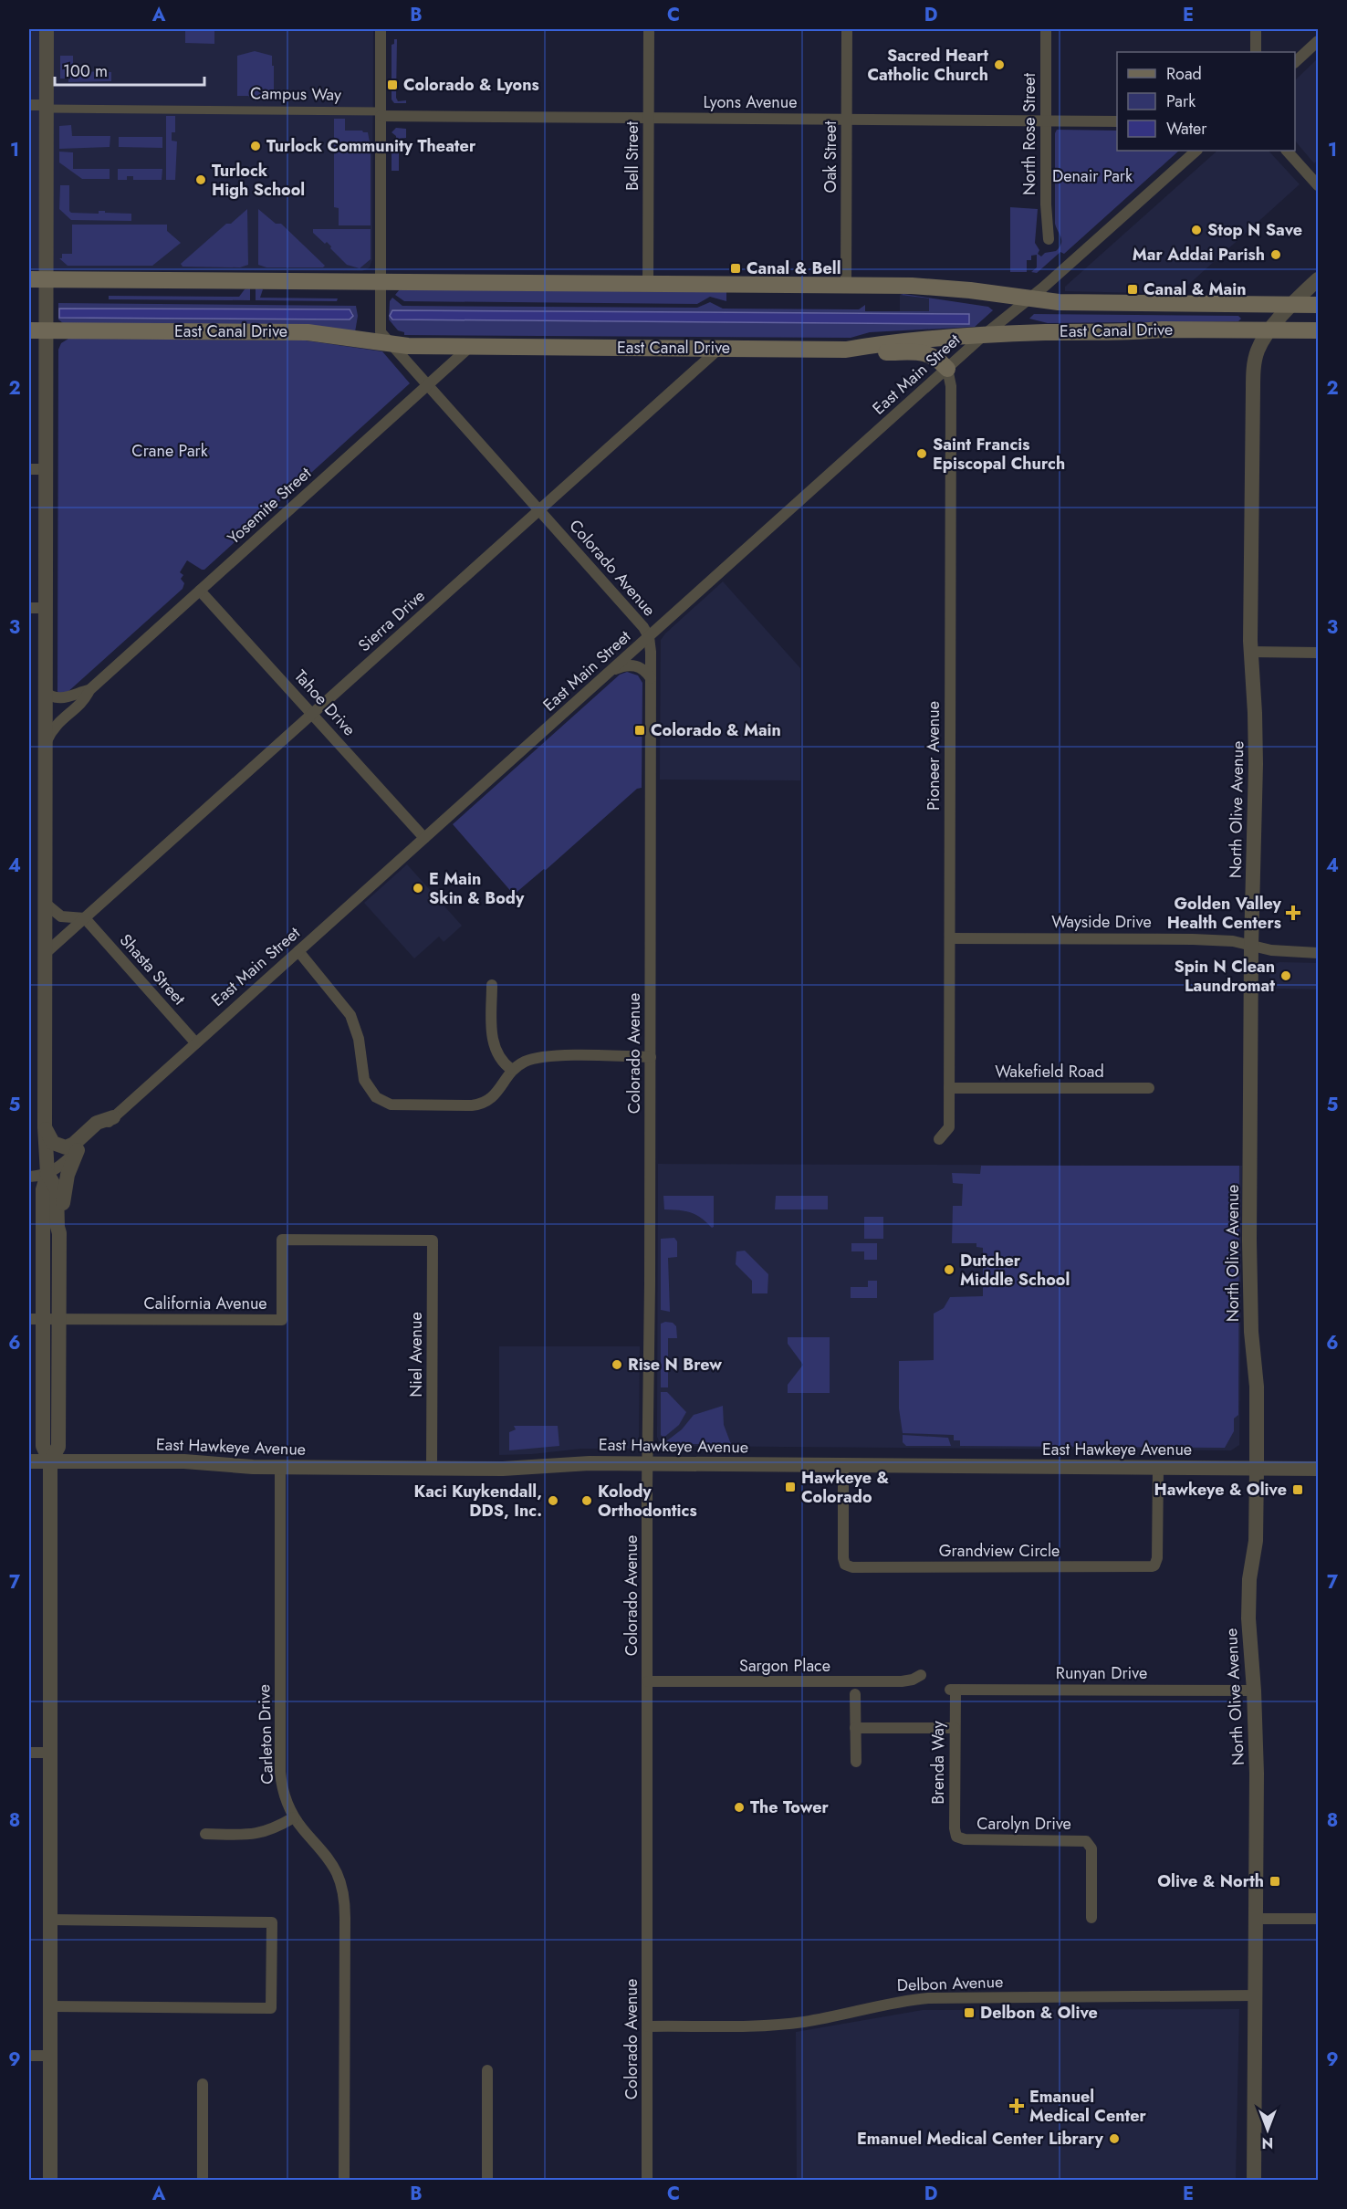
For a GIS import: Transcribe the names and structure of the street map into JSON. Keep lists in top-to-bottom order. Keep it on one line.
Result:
{"streets":{"main road":["East Canal Drive"],"street":["Campus Way","Lyons Avenue","North Rose Street","Bell Street","Oak Street","East Main Street","Yosemite Street","Colorado Avenue","Sierra Drive","Tahoe Drive","Pioneer Avenue","North Olive Avenue","Wayside Drive","Shasta Street","Wakefield Road","California Avenue","Niel Avenue","East Hawkeye Avenue","Grandview Circle","Sargon Place","Runyan Drive","Carleton Drive","Brenda Way","Carolyn Drive","Delbon Avenue"]},"crossings":[["Campus Way","Lyons Avenue"],["Campus Way","Colorado Avenue"],["Lyons Avenue","North Rose Street"],["Lyons Avenue","Bell Street"],["Lyons Avenue","Oak Street"],["Lyons Avenue","Colorado Avenue"],["Bell Street","East Canal Drive"],["Oak Street","East Canal Drive"],["East Canal Drive","East Main Street"],["East Canal Drive","Yosemite Street"],["East Canal Drive","Colorado Avenue"],["East Canal Drive","Sierra Drive"],["East Canal Drive","North Olive Avenue"],["East Main Street","Colorado Avenue"],["East Main Street","Tahoe Drive"],["East Main Street","Pioneer Avenue"],["East Main Street","Shasta Street"],["Yosemite Street","Colorado Avenue"],["Yosemite Street","Tahoe Drive"],["Colorado Avenue","Sierra Drive"],["Colorado Avenue","East Hawkeye Avenue"],["Colorado Avenue","Sargon Place"],["Colorado Avenue","Delbon Avenue"],["Sierra Drive","Tahoe Drive"],["Sierra Drive","Shasta Street"],["Pioneer Avenue","Wayside Drive"],["Pioneer Avenue","Wakefield Road"],["North Olive Avenue","Wayside Drive"],["North Olive Avenue","East Hawkeye Avenue"],["North Olive Avenue","Runyan Drive"],["North Olive Avenue","Delbon Avenue"],["California Avenue","Niel Avenue"],["Niel Avenue","East Hawkeye Avenue"],["East Hawkeye Avenue","Grandview Circle"],["East Hawkeye Avenue","Carleton Drive"],["Runyan Drive","Brenda Way"],["Brenda Way","Carolyn Drive"]],"parks":["Denair Park","Crane Park"],"places":{"other":["Sacred Heart Catholic Church","Turlock Community Theater","Turlock High School","Stop N Save","Mar Addai Parish","Saint Francis Episcopal Church","E Main Skin & Body","Spin N Clean Laundromat","Dutcher Middle School","Rise N Brew","Kaci Kuykendall, DDS, Inc.","Kolody Orthodontics","The Tower","Emanuel Medical Center Library"],"transit":["Colorado & Lyons","Canal & Bell","Canal & Main","Colorado & Main","Hawkeye & Colorado","Hawkeye & Olive","Olive & North","Delbon & Olive"],"health":["Golden Valley Health Centers","Emanuel Medical Center"]},"legend":["Road","Park","Water"],"scale_bar":"100 m","north":"bottom","grid":{"columns":["A","B","C","D","E"],"rows":["1","2","3","4","5","6","7","8","9"]}}
